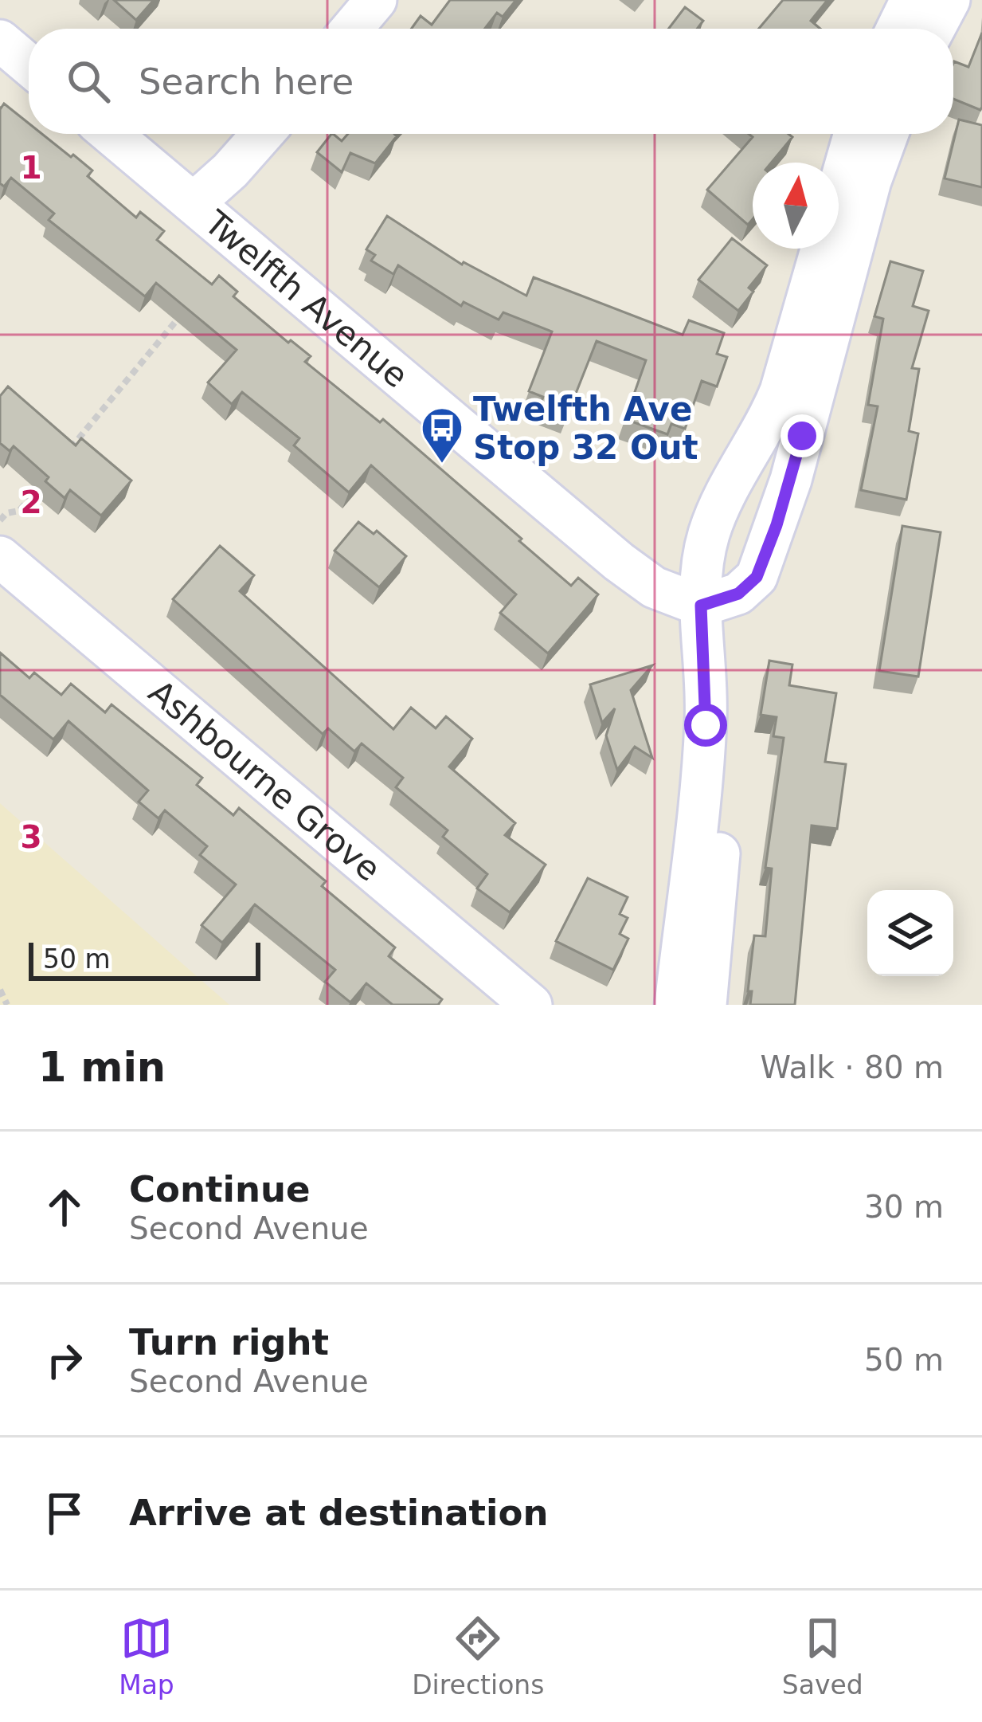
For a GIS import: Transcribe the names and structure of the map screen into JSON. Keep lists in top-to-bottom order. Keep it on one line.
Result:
{"streets":{"street":["Twelfth Avenue","Ashbourne Grove"]},"places":{"bus stop":["Twelfth Ave Stop 32 Out"]},"scale_bar":"50 m","north":"top","page":{"search":"Search here","scale":"50 m","heading":["1 min","Walk · 80 m"],"list":[["Continue","Second Avenue","30 m"],["Turn right","Second Avenue","50 m"],"Arrive at destination"],"nav":["Map","Directions","Saved"]},"grid":{"rows":["1","2","3"]}}
